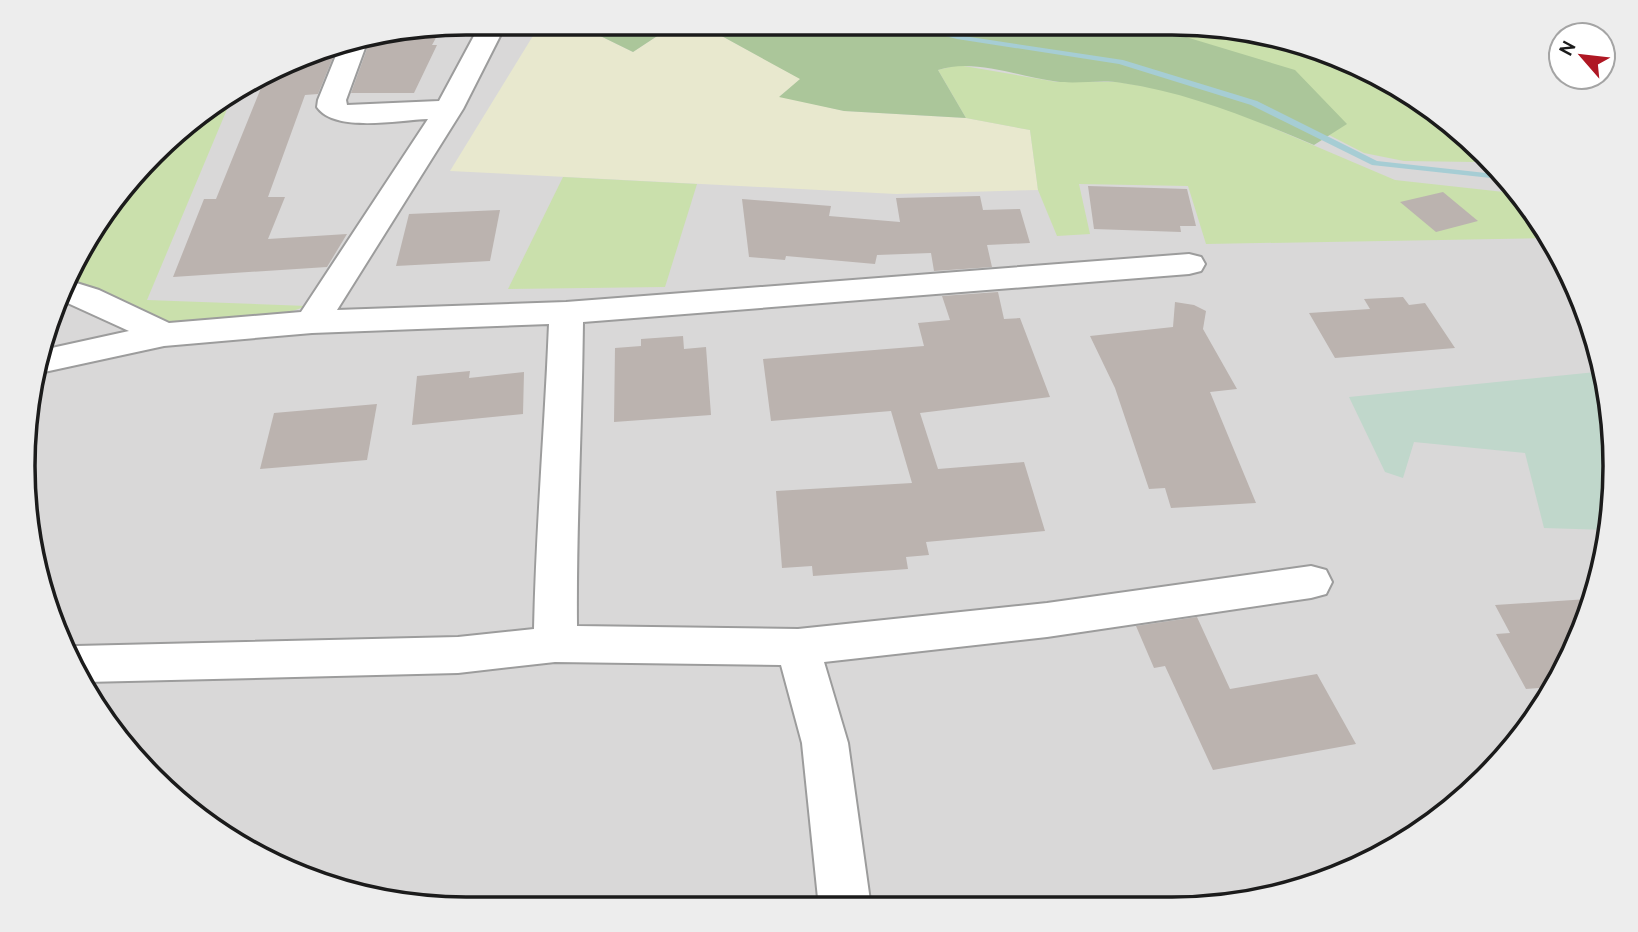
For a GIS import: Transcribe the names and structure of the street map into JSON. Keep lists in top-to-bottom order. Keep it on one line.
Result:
{"north":"top left"}
